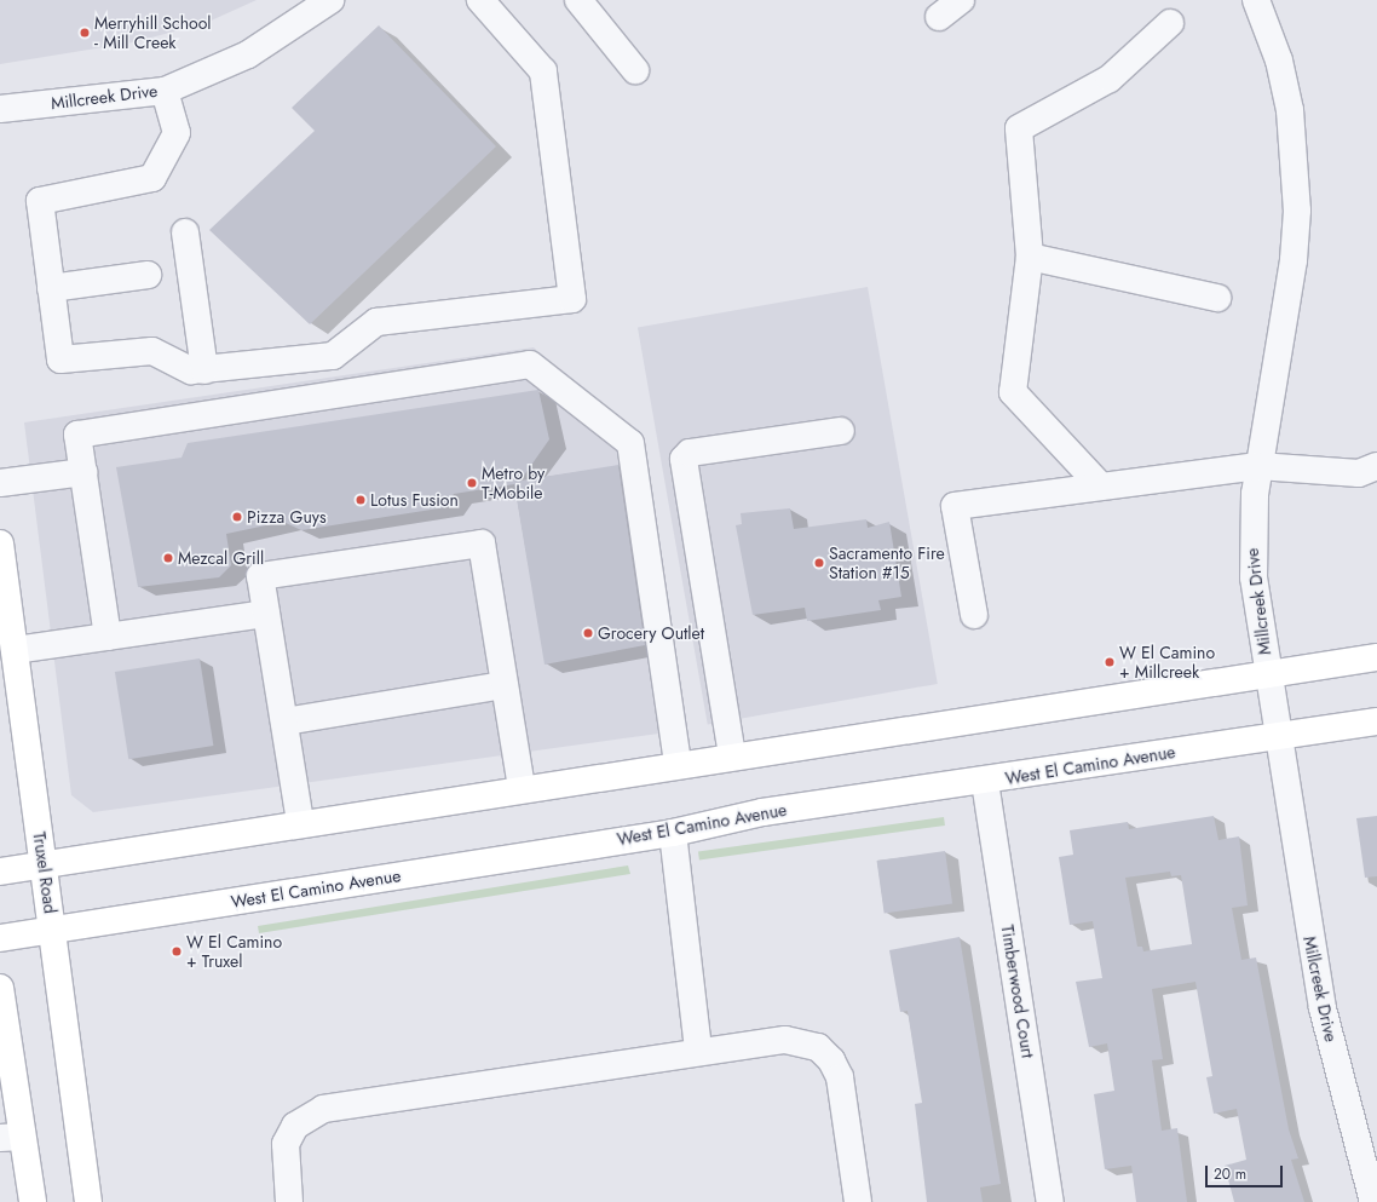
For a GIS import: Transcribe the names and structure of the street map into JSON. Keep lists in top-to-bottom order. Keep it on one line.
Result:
{"streets":{"main road":["West El Camino Avenue","Truxel Road"],"street":["Millcreek Drive","Timberwood Court"]},"crossings":[["Millcreek Drive","West El Camino Avenue"],["West El Camino Avenue","Truxel Road"],["West El Camino Avenue","Timberwood Court"]],"places":["Merryhill School - Mill Creek","Metro by T-Mobile","Lotus Fusion","Pizza Guys","Mezcal Grill","Sacramento Fire Station #15","Grocery Outlet","W El Camino + Millcreek","W El Camino + Truxel"],"scale_bar":"20 m"}
